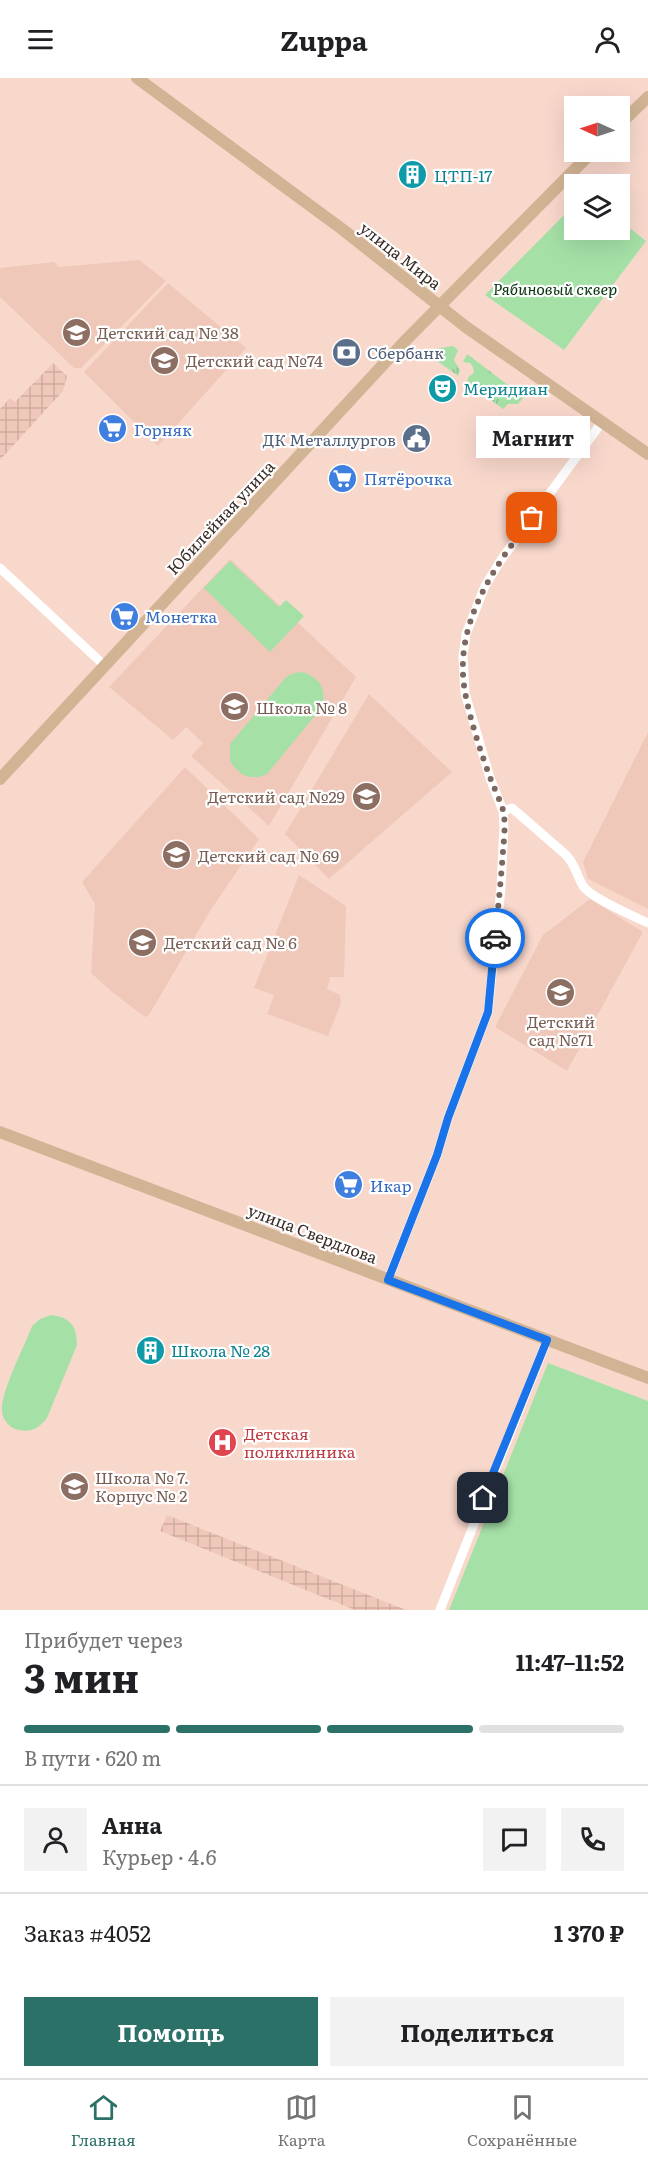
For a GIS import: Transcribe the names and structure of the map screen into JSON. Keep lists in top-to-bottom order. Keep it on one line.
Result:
{"streets":{"main road":["улица Мира","Юбилейная улица","улица Свердлова"]},"crossings":[["улица Мира","Юбилейная улица"]],"parks":["Рябиновый сквер"],"places":{"building":["ЦТП-17","Школа № 28"],"school or university":["Детский сад № 38","Детский сад №74","Школа № 8","Детский сад №29","Детский сад № 69","Детский сад № 6","Детский сад №71","Школа № 7. Корпус № 2"],"bank":["Сбербанк"],"theatre":["Меридиан"],"supermarket":["Горняк","Пятёрочка","Монетка","Икар"],"public building":["ДК Металлургов"],"other":["Магнит"],"hospital":["Детская поликлиника"]},"north":"left","page":{"header":"Zuppa","bubble":"Магнит","heading":["3 мин","Прибудет через","11:47–11:52"],"panel":["Анна","Курьер · 4.6","Заказ #4052","1 370 ₽"],"bar":"В пути · 620 m","buttons":["Помощь","Поделиться"],"tabs":["Главная","Карта","Сохранённые"]}}
